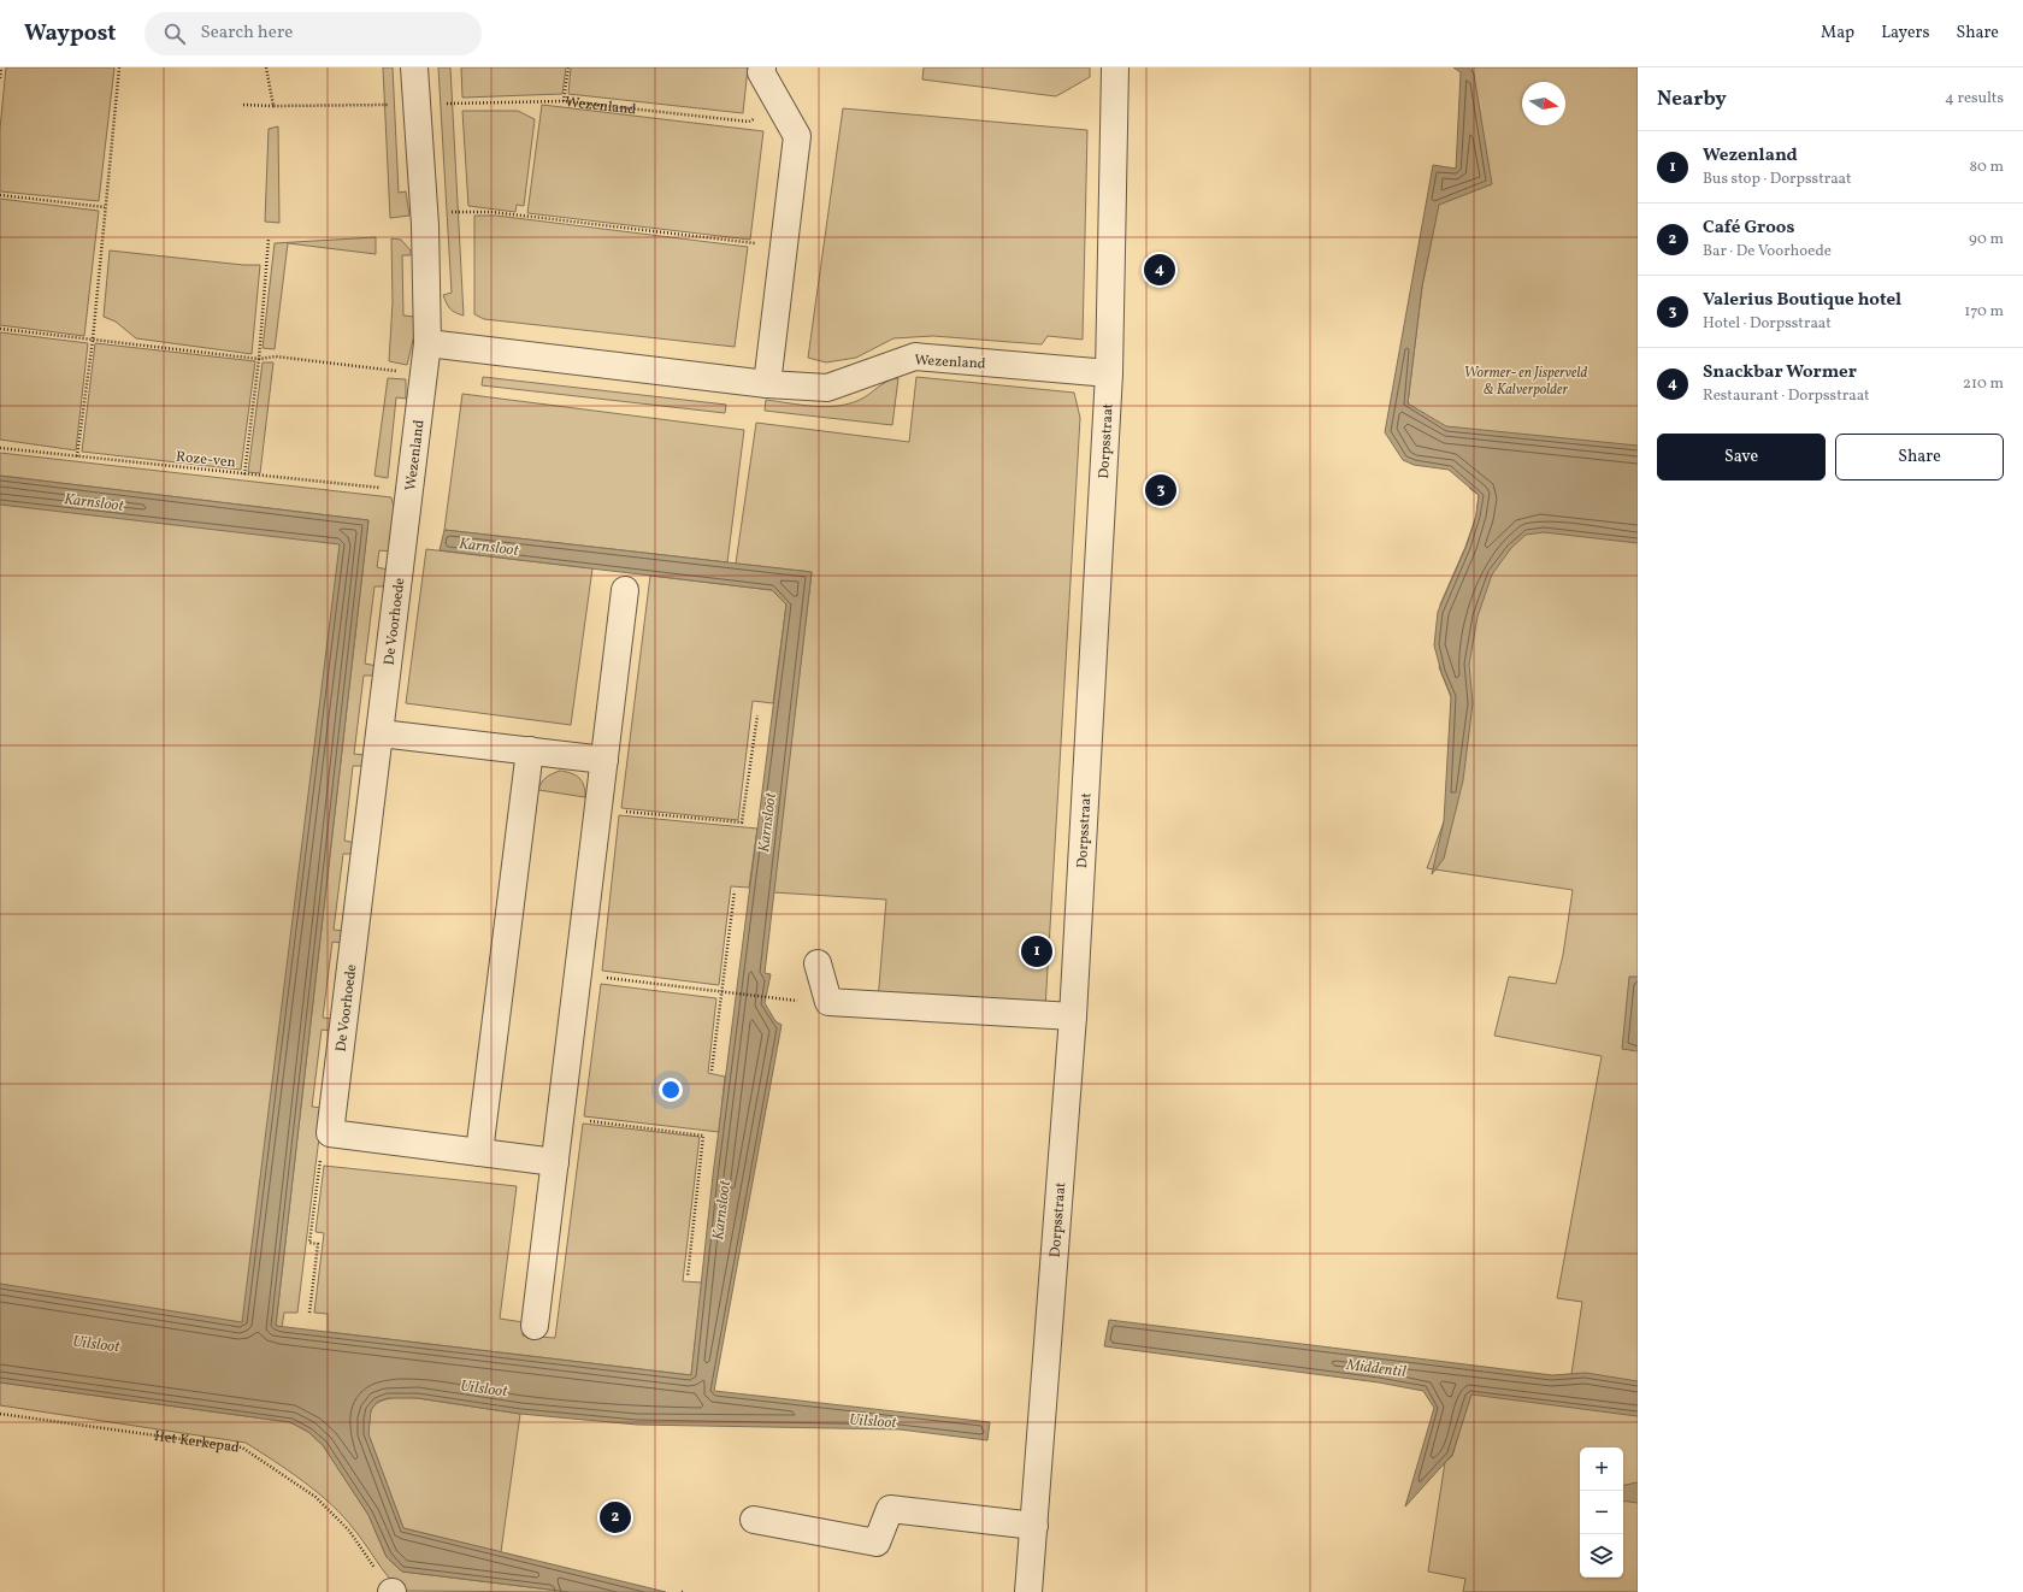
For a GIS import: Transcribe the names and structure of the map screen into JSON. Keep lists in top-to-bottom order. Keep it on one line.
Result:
{"streets":{"street":["Wezenland","Dorpsstraat","De Voorhoede"],"path":["Roze-ven","Het Kerkepad"]},"crossings":[["Wezenland","Dorpsstraat"],["Wezenland","Roze-ven"],["Wezenland","De Voorhoede"],["Roze-ven","De Voorhoede"]],"water":["Karnsloot","Uilsloot","Middentil"],"parks":["Wormer- en Jisperveld & Kalverpolder"],"north":"right","page":{"header":"Waypost","search":"Search here","nav":["Map","Layers","Share"],"heading":["Nearby","4 results"],"list":[{"mark":"1","name":"Wezenland","note":"Bus stop · Dorpsstraat","value":"80 m"},{"mark":"2","name":"Café Groos","note":"Bar · De Voorhoede","value":"90 m"},{"mark":"3","name":"Valerius Boutique hotel","note":"Hotel · Dorpsstraat","value":"170 m"},{"mark":"4","name":"Snackbar Wormer","note":"Restaurant · Dorpsstraat","value":"210 m"}],"pins":["4","3","1","2"],"buttons":["Save","Share"],"map_buttons":["+","−"]}}
